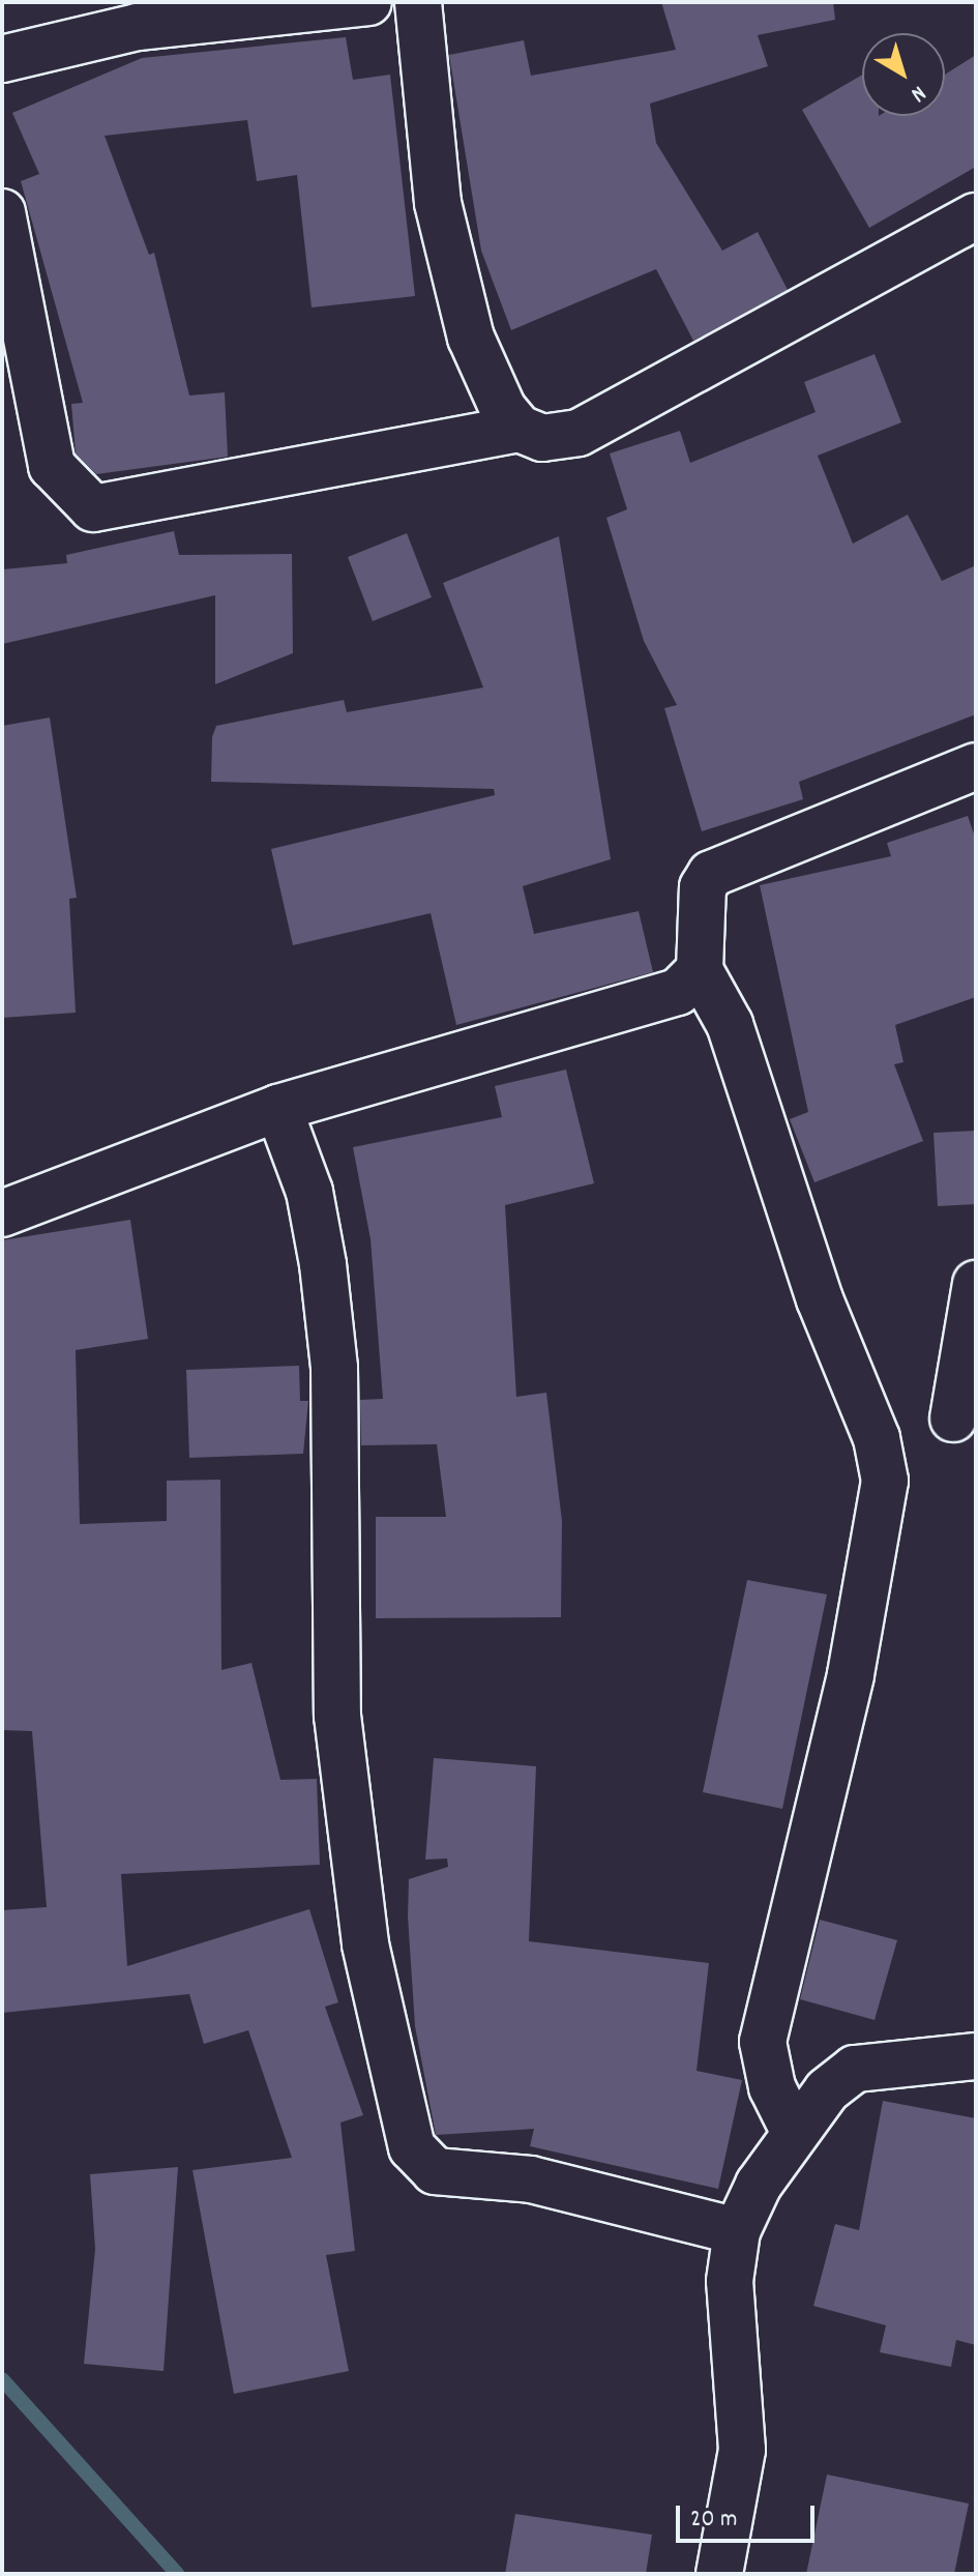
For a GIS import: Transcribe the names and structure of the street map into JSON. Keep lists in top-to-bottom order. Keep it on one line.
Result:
{"scale_bar":"20 m","north":"bottom right"}
